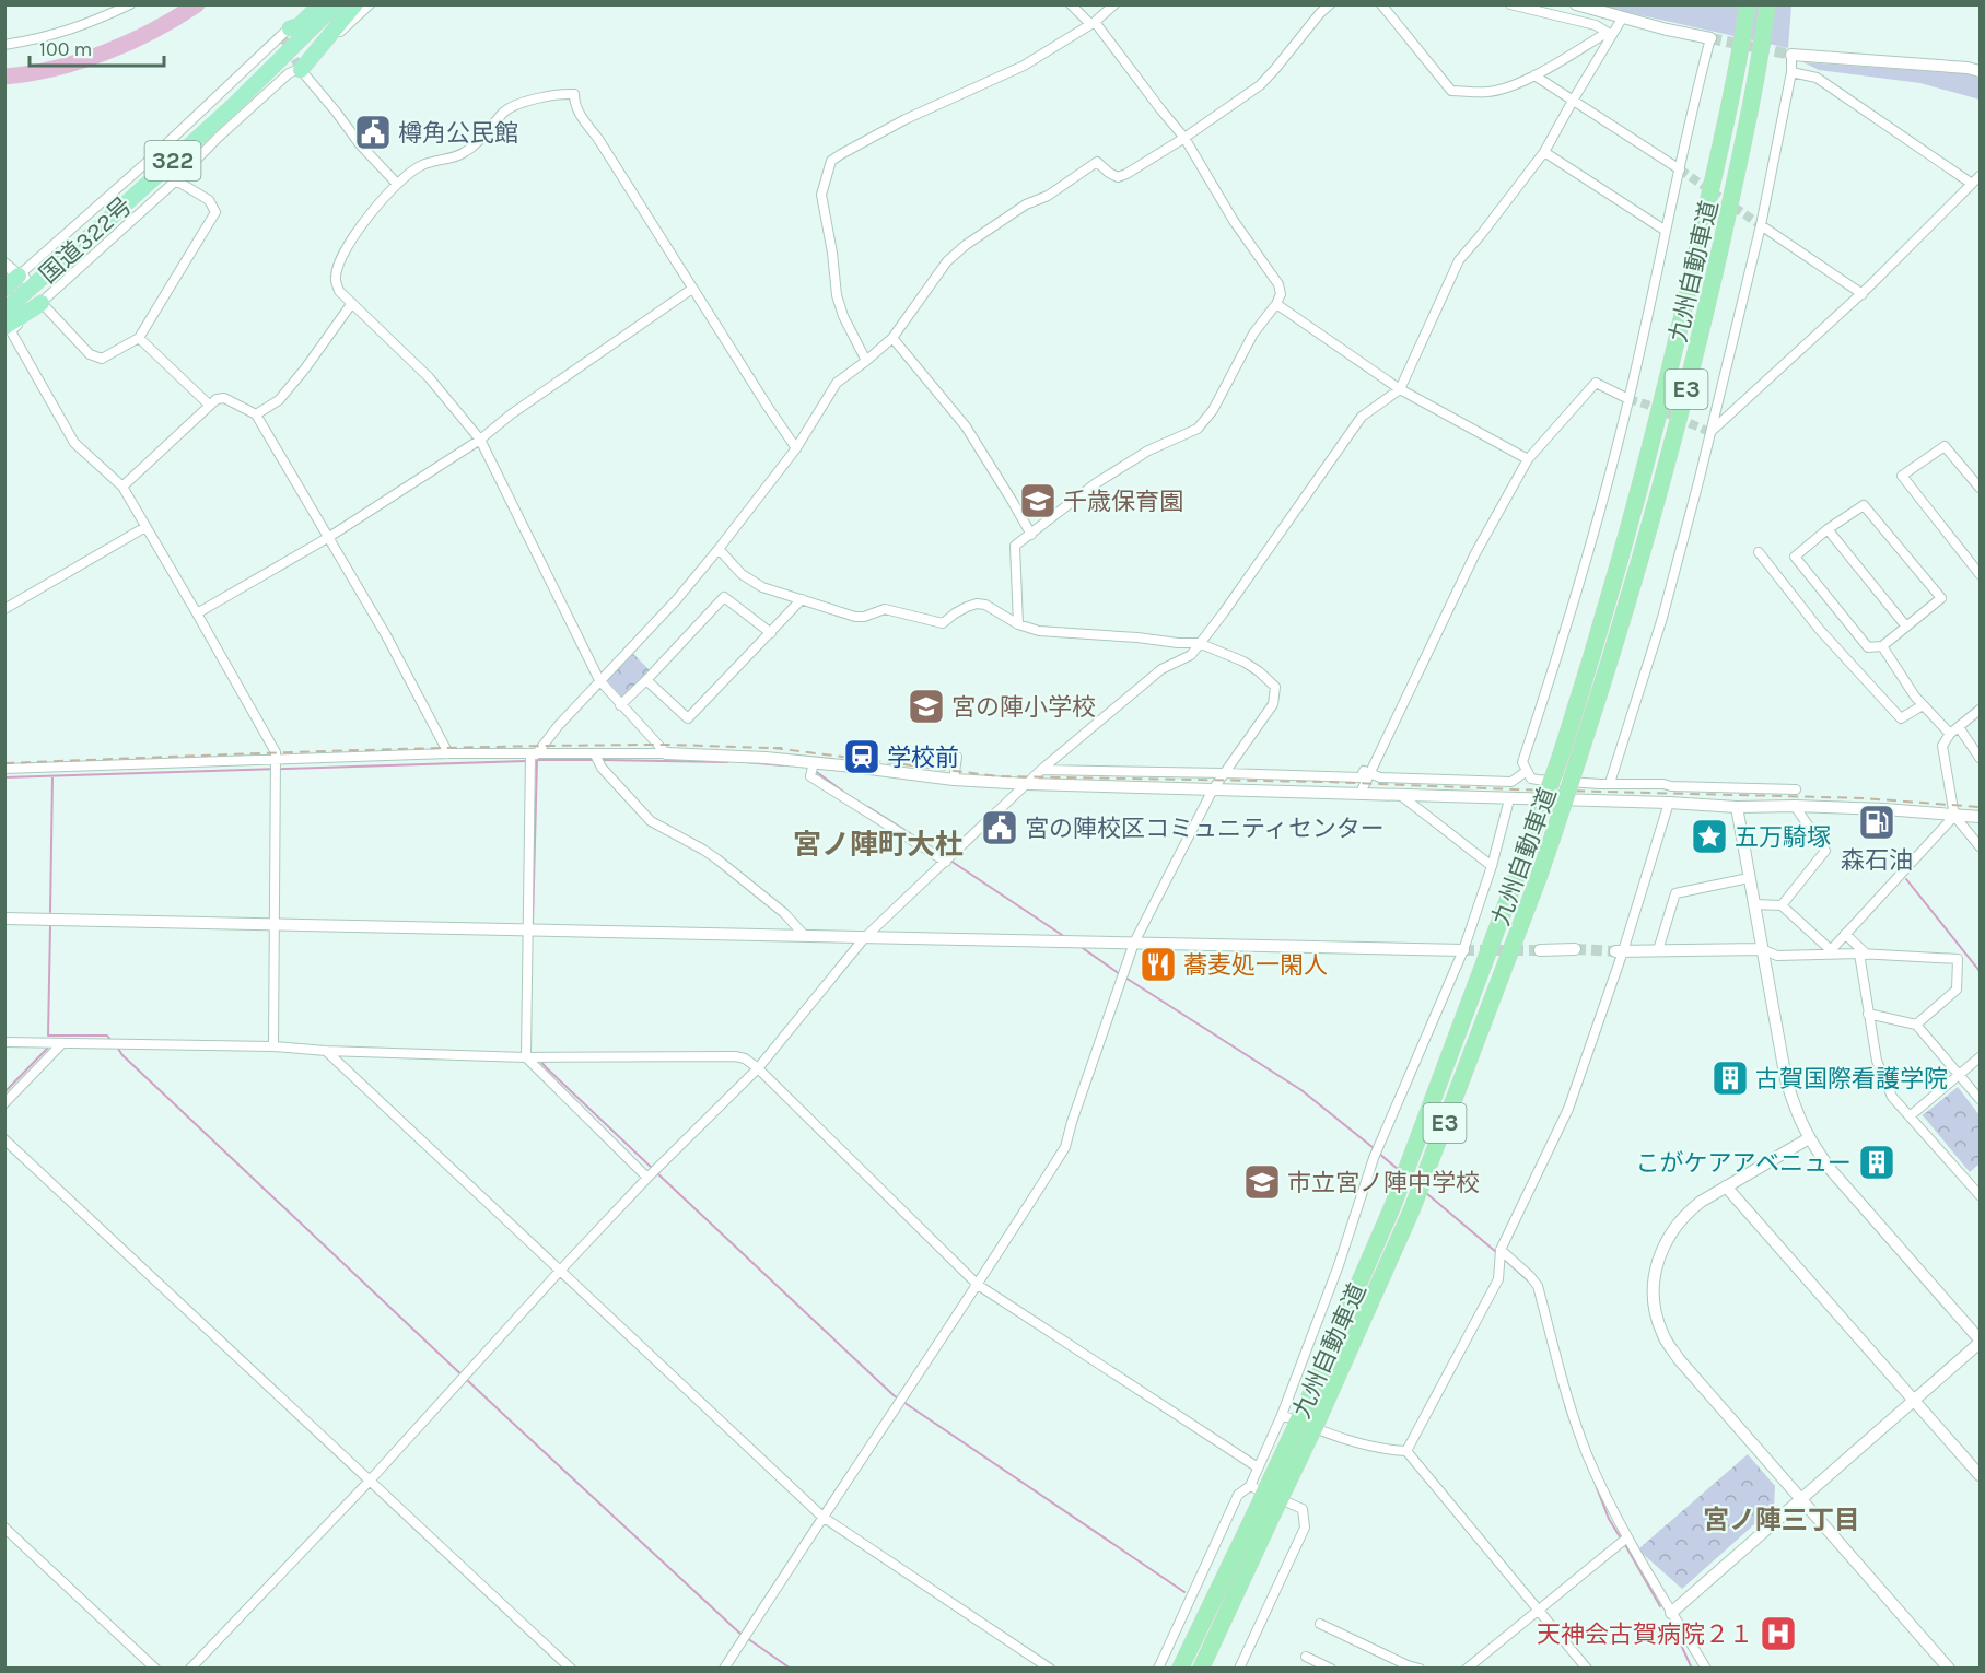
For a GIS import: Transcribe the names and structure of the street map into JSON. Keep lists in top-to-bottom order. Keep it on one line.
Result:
{"streets":{"highway":["322","国道322号","九州自動車道","E3"]},"districts":["宮ノ陣町大杜","宮ノ陣三丁目"],"places":{"public building":["樽角公民館","宮の陣校区コミュニティセンター"],"school or university":["千歳保育園","宮の陣小学校","市立宮ノ陣中学校"],"station":["学校前"],"fuel station":["森石油"],"place":["五万騎塚"],"restaurant":["蕎麦処一閑人"],"building":["古賀国際看護学院","こがケアアベニュー"],"hospital":["天神会古賀病院２１"]},"scale_bar":"100 m"}
